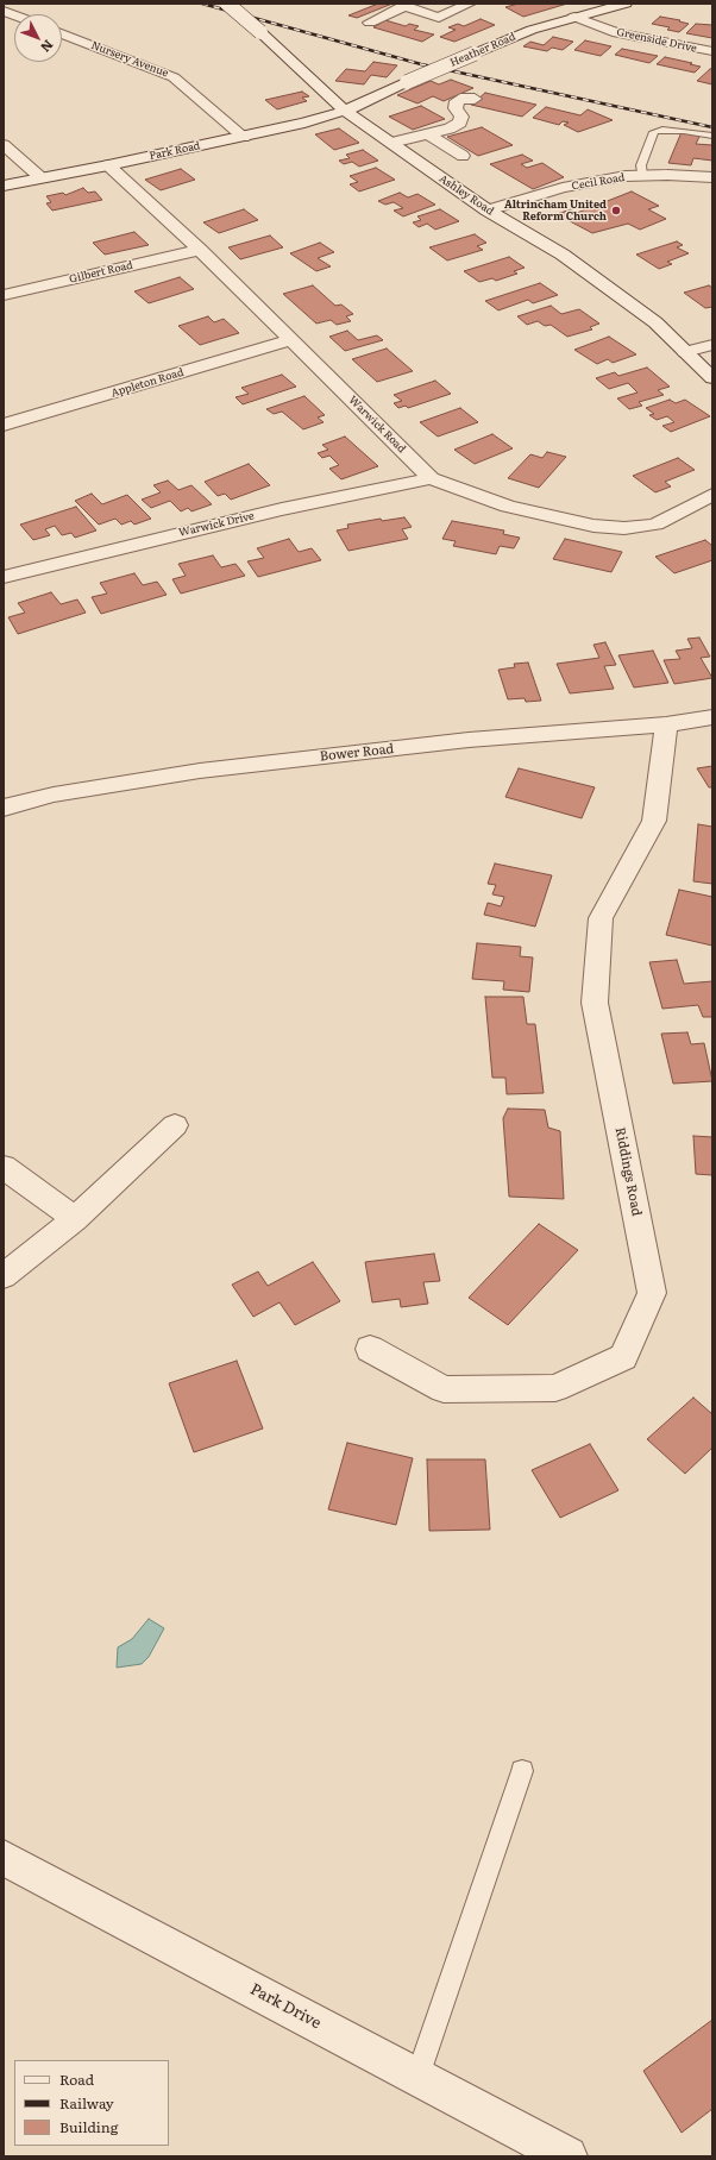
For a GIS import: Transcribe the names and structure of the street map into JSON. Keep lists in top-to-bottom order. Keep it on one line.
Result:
{"streets":{"street":["Greenside Drive","Heather Road","Nursery Avenue","Park Road","Cecil Road","Ashley Road","Gilbert Road","Appleton Road","Warwick Road","Warwick Drive","Bower Road","Riddings Road","Park Drive"]},"crossings":[["Greenside Drive","Heather Road"],["Heather Road","Park Road"],["Heather Road","Ashley Road"],["Nursery Avenue","Park Road"],["Park Road","Ashley Road"],["Park Road","Warwick Road"],["Cecil Road","Ashley Road"],["Gilbert Road","Warwick Road"],["Appleton Road","Warwick Road"],["Warwick Road","Warwick Drive"],["Bower Road","Riddings Road"]],"places":["Altrincham United Reform Church"],"legend":["Road","Railway","Building"],"north":"bottom right"}
